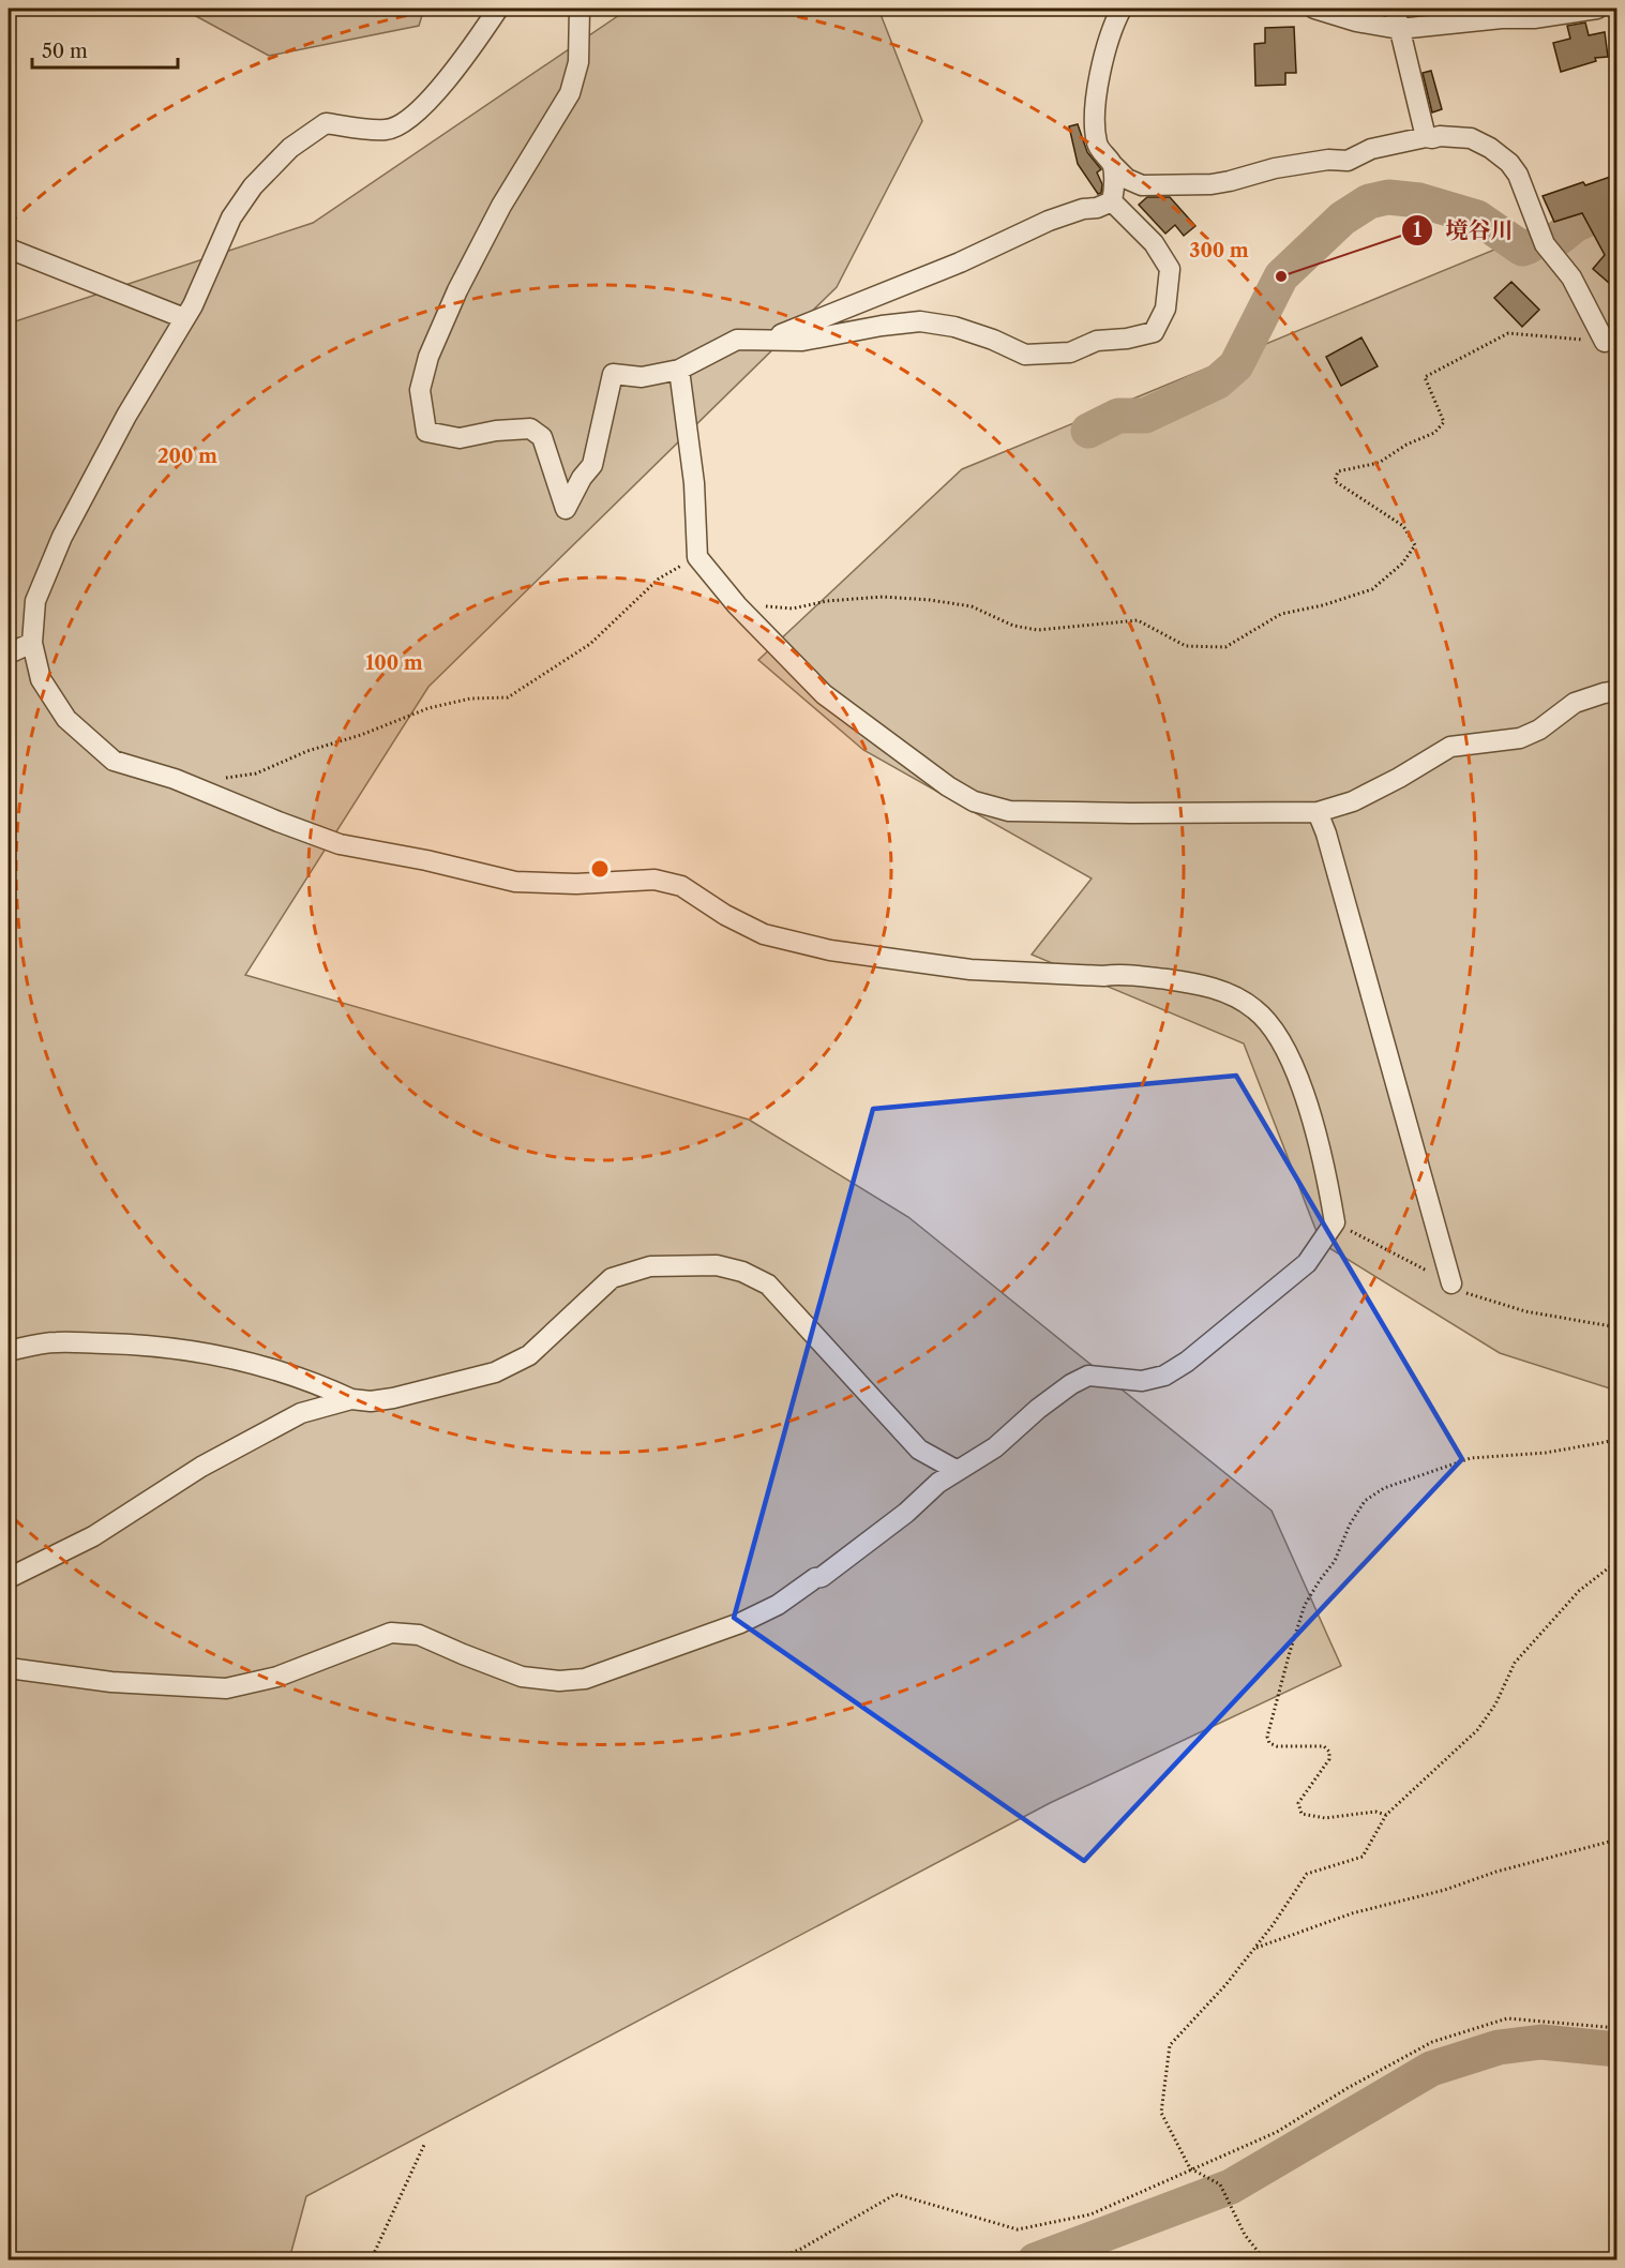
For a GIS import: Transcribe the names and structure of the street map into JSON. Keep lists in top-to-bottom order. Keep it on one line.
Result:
{"places":["境谷川"],"scale_bar":"50 m","rings":["300 m","200 m","100 m"]}
